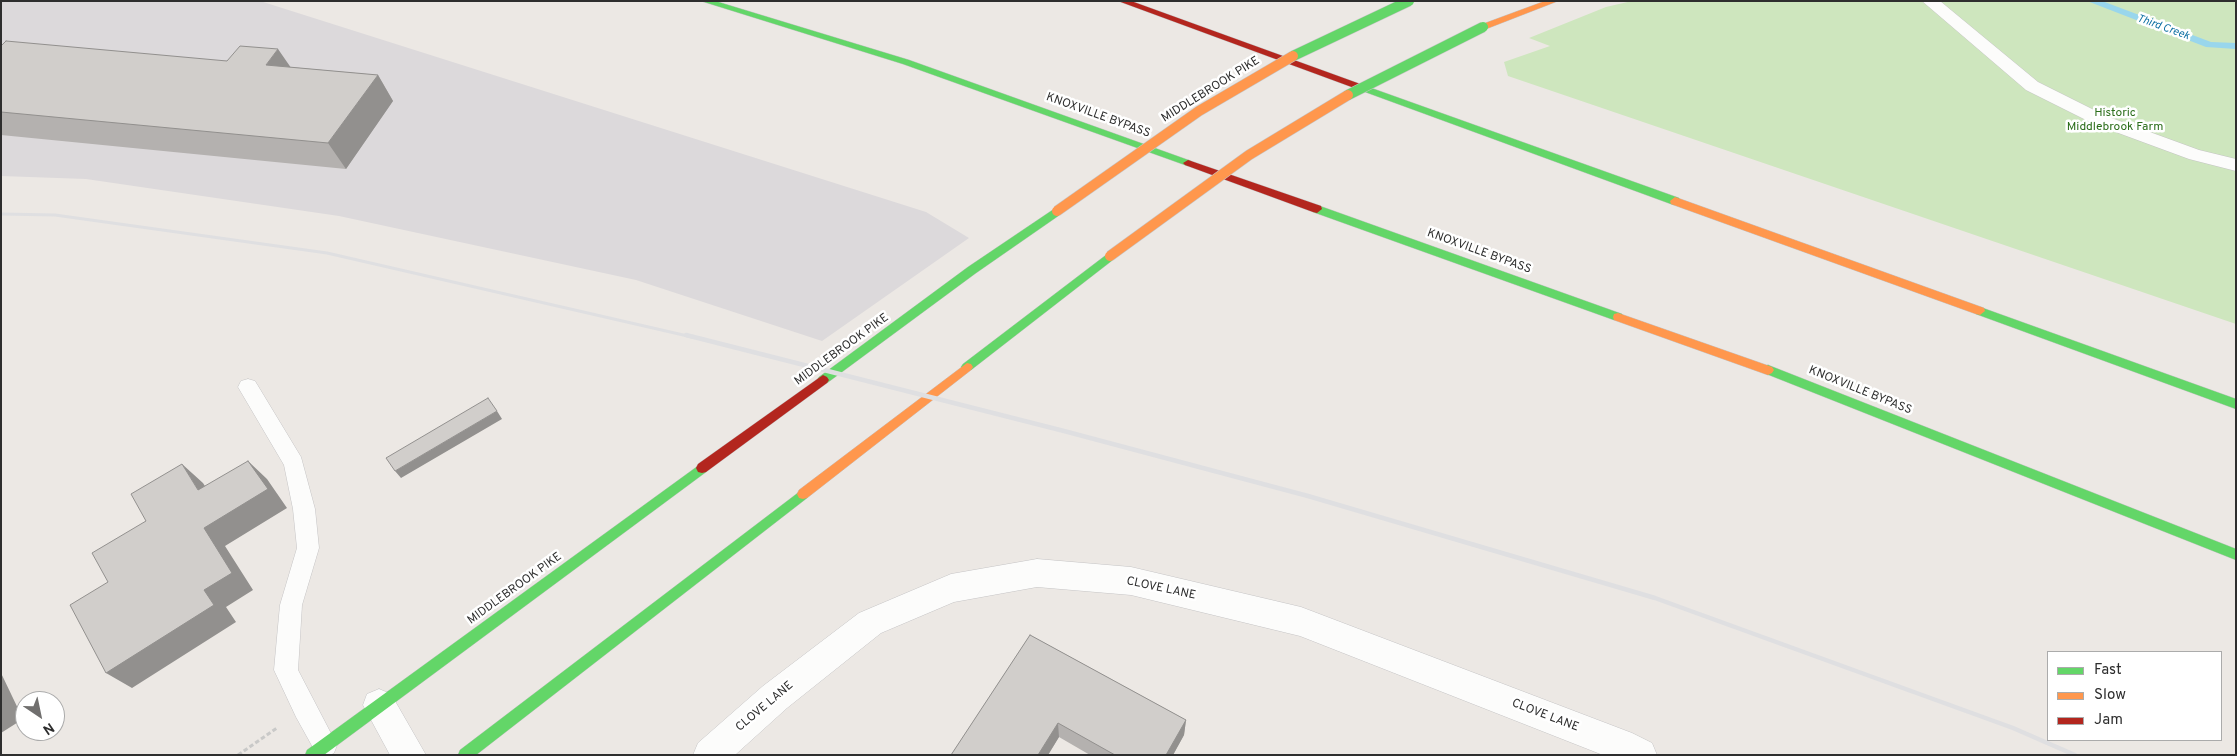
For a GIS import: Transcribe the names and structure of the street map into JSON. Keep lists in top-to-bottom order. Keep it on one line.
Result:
{"streets":{"main road":["MIDDLEBROOK PIKE","KNOXVILLE BYPASS"],"street":["CLOVE LANE"]},"water":["Third Creek"],"parks":["Historic Middlebrook Farm"],"legend":["Fast","Slow","Jam"],"north":"bottom right"}
